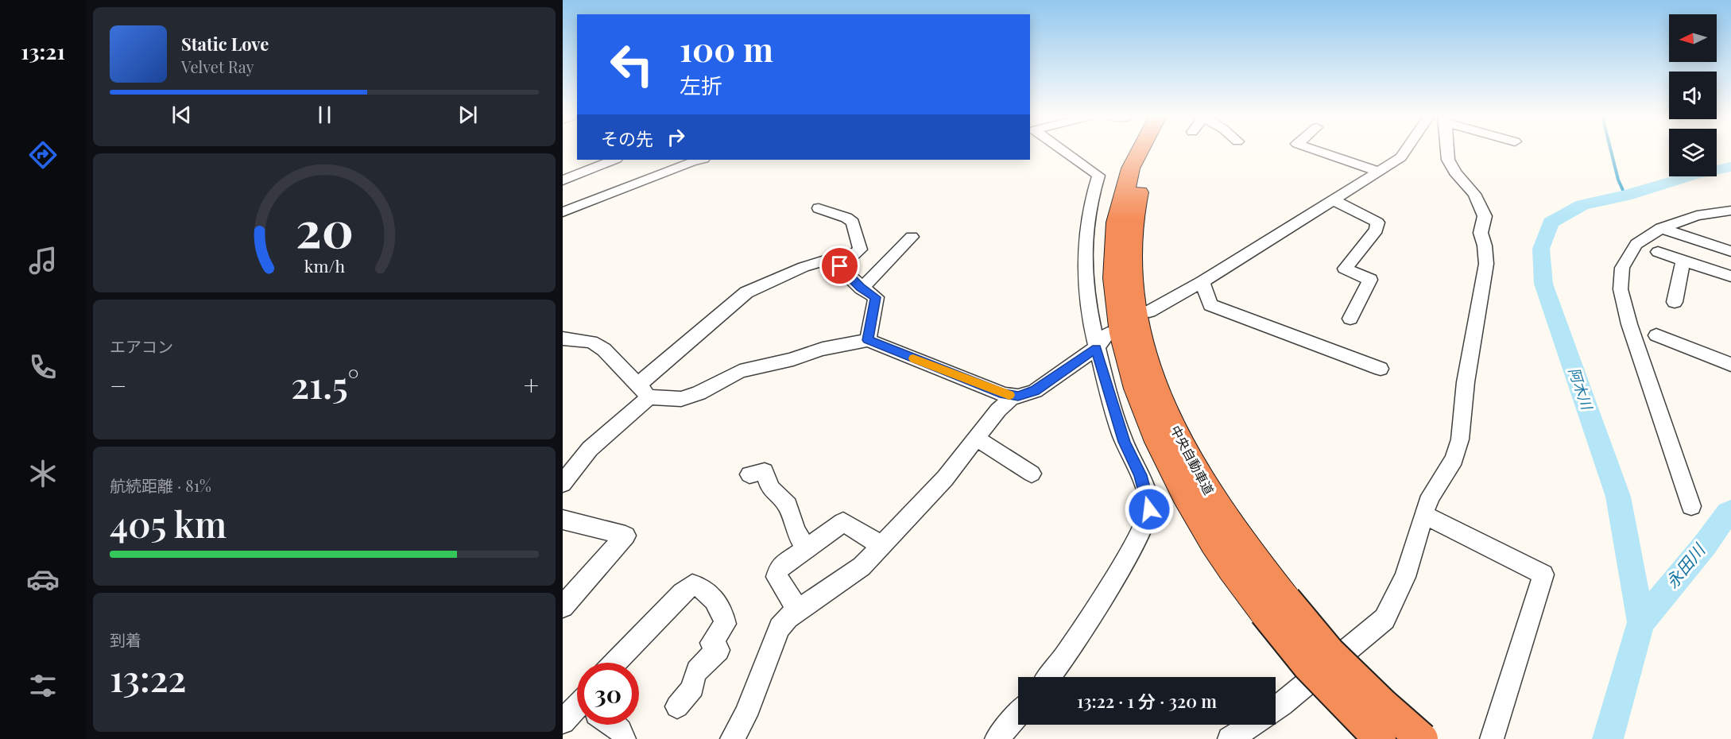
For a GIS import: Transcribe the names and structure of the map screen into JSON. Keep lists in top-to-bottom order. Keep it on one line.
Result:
{"streets":{"highway":["中央自動車道"]},"water":["阿木川","永田川"],"north":"left","page":{"tabs":"13:21","turn":["100 m","左折"],"song":["Static Love","Velvet Ray"],"then":"その先","tile":["エアコン",["航続距離 · 81%","405 km"],["到着","13:22"]],"heat":["−","21.5°","+"],"limit":"30","trip":"13:22 · 1 分 · 320 m","gauge":["20","km/h"]}}
